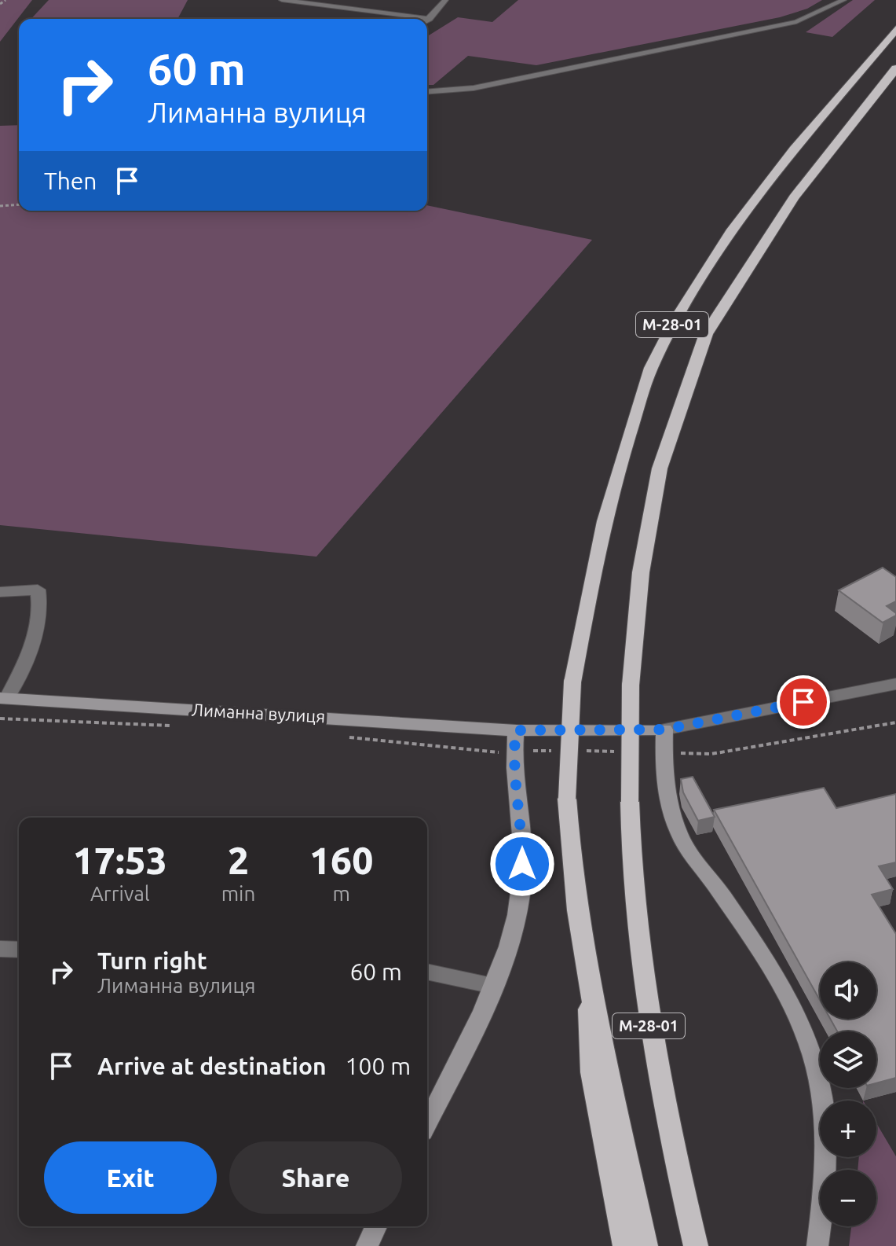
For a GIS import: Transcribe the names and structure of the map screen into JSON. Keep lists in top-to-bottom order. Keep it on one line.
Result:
{"streets":{"highway":["М-28-01"],"main road":["Лиманна вулиця"]},"page":{"turn":["60 m","Лиманна вулиця"],"then":"Then","eta":["17:53","Arrival","2","min","160","m"],"list":[{"name":"Turn right","note":"Лиманна вулиця","value":"60 m"},{"name":"Arrive at destination","value":"100 m"}],"map_buttons":["+","−"],"buttons":["Exit","Share"]}}
